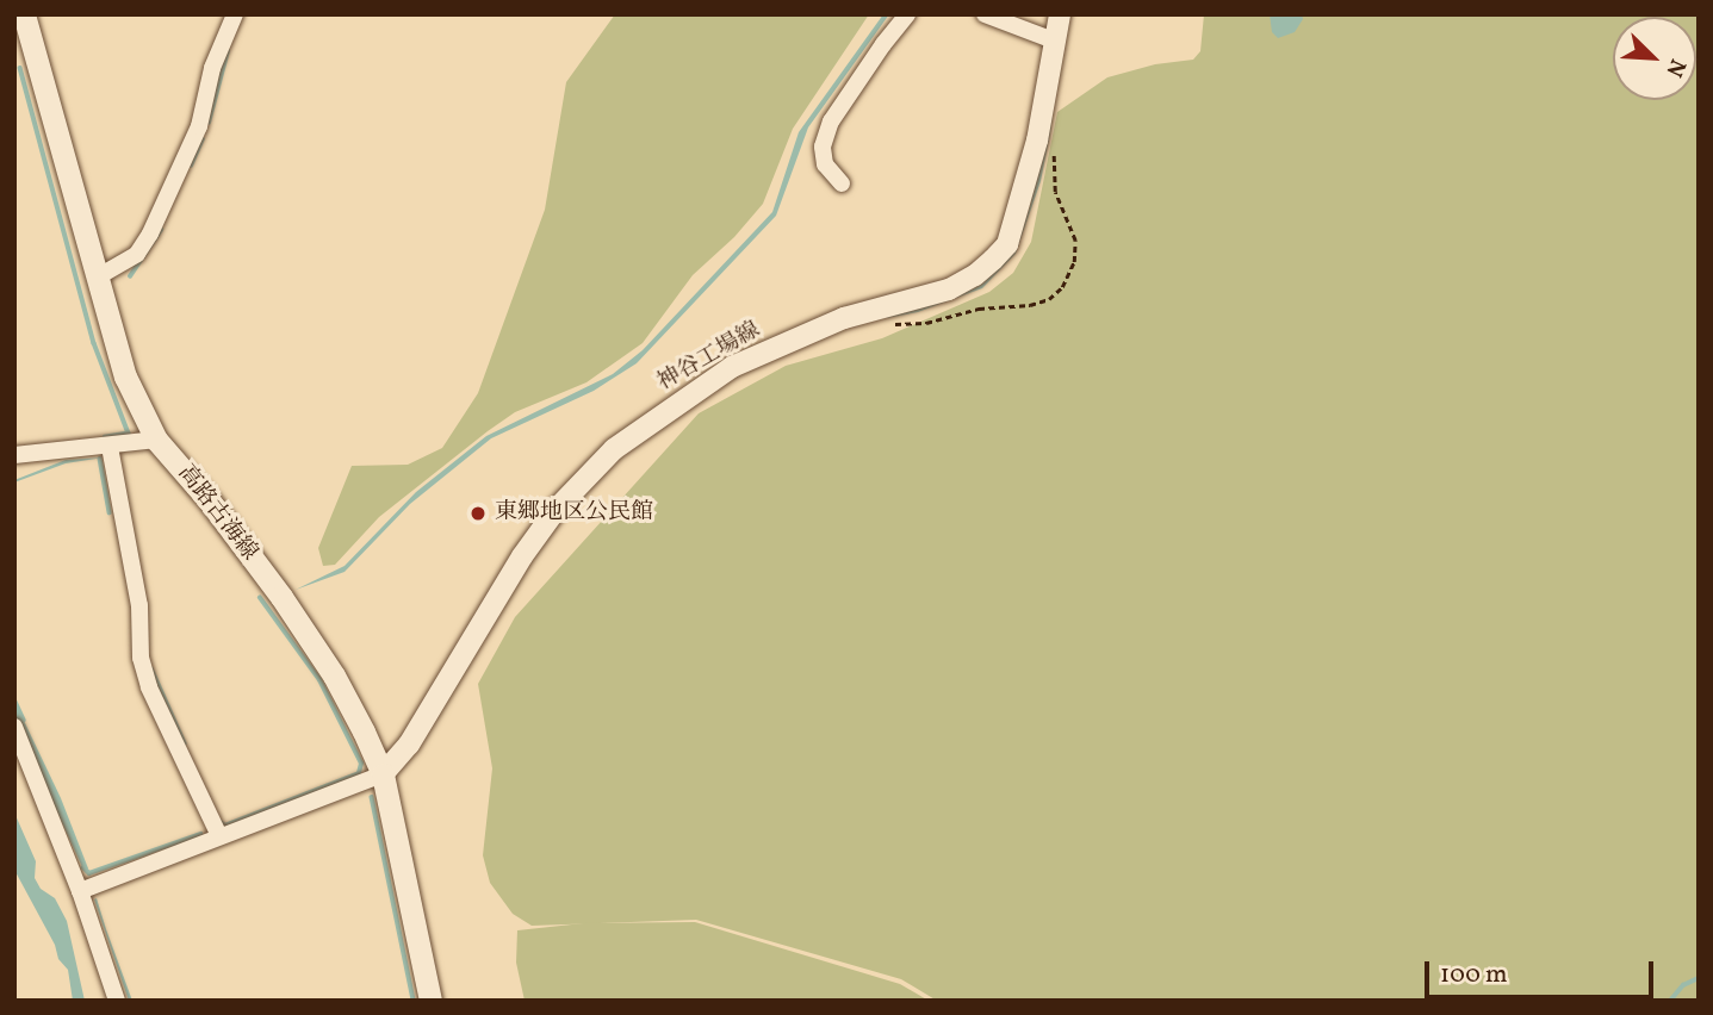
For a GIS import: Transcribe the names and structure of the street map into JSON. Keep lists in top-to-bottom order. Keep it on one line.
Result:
{"streets":{"main road":["高路古海線"],"street":["神谷工場線"]},"crossings":[["神谷工場線","高路古海線"]],"places":["東郷地区公民館"],"scale_bar":"100 m","north":"bottom right"}
